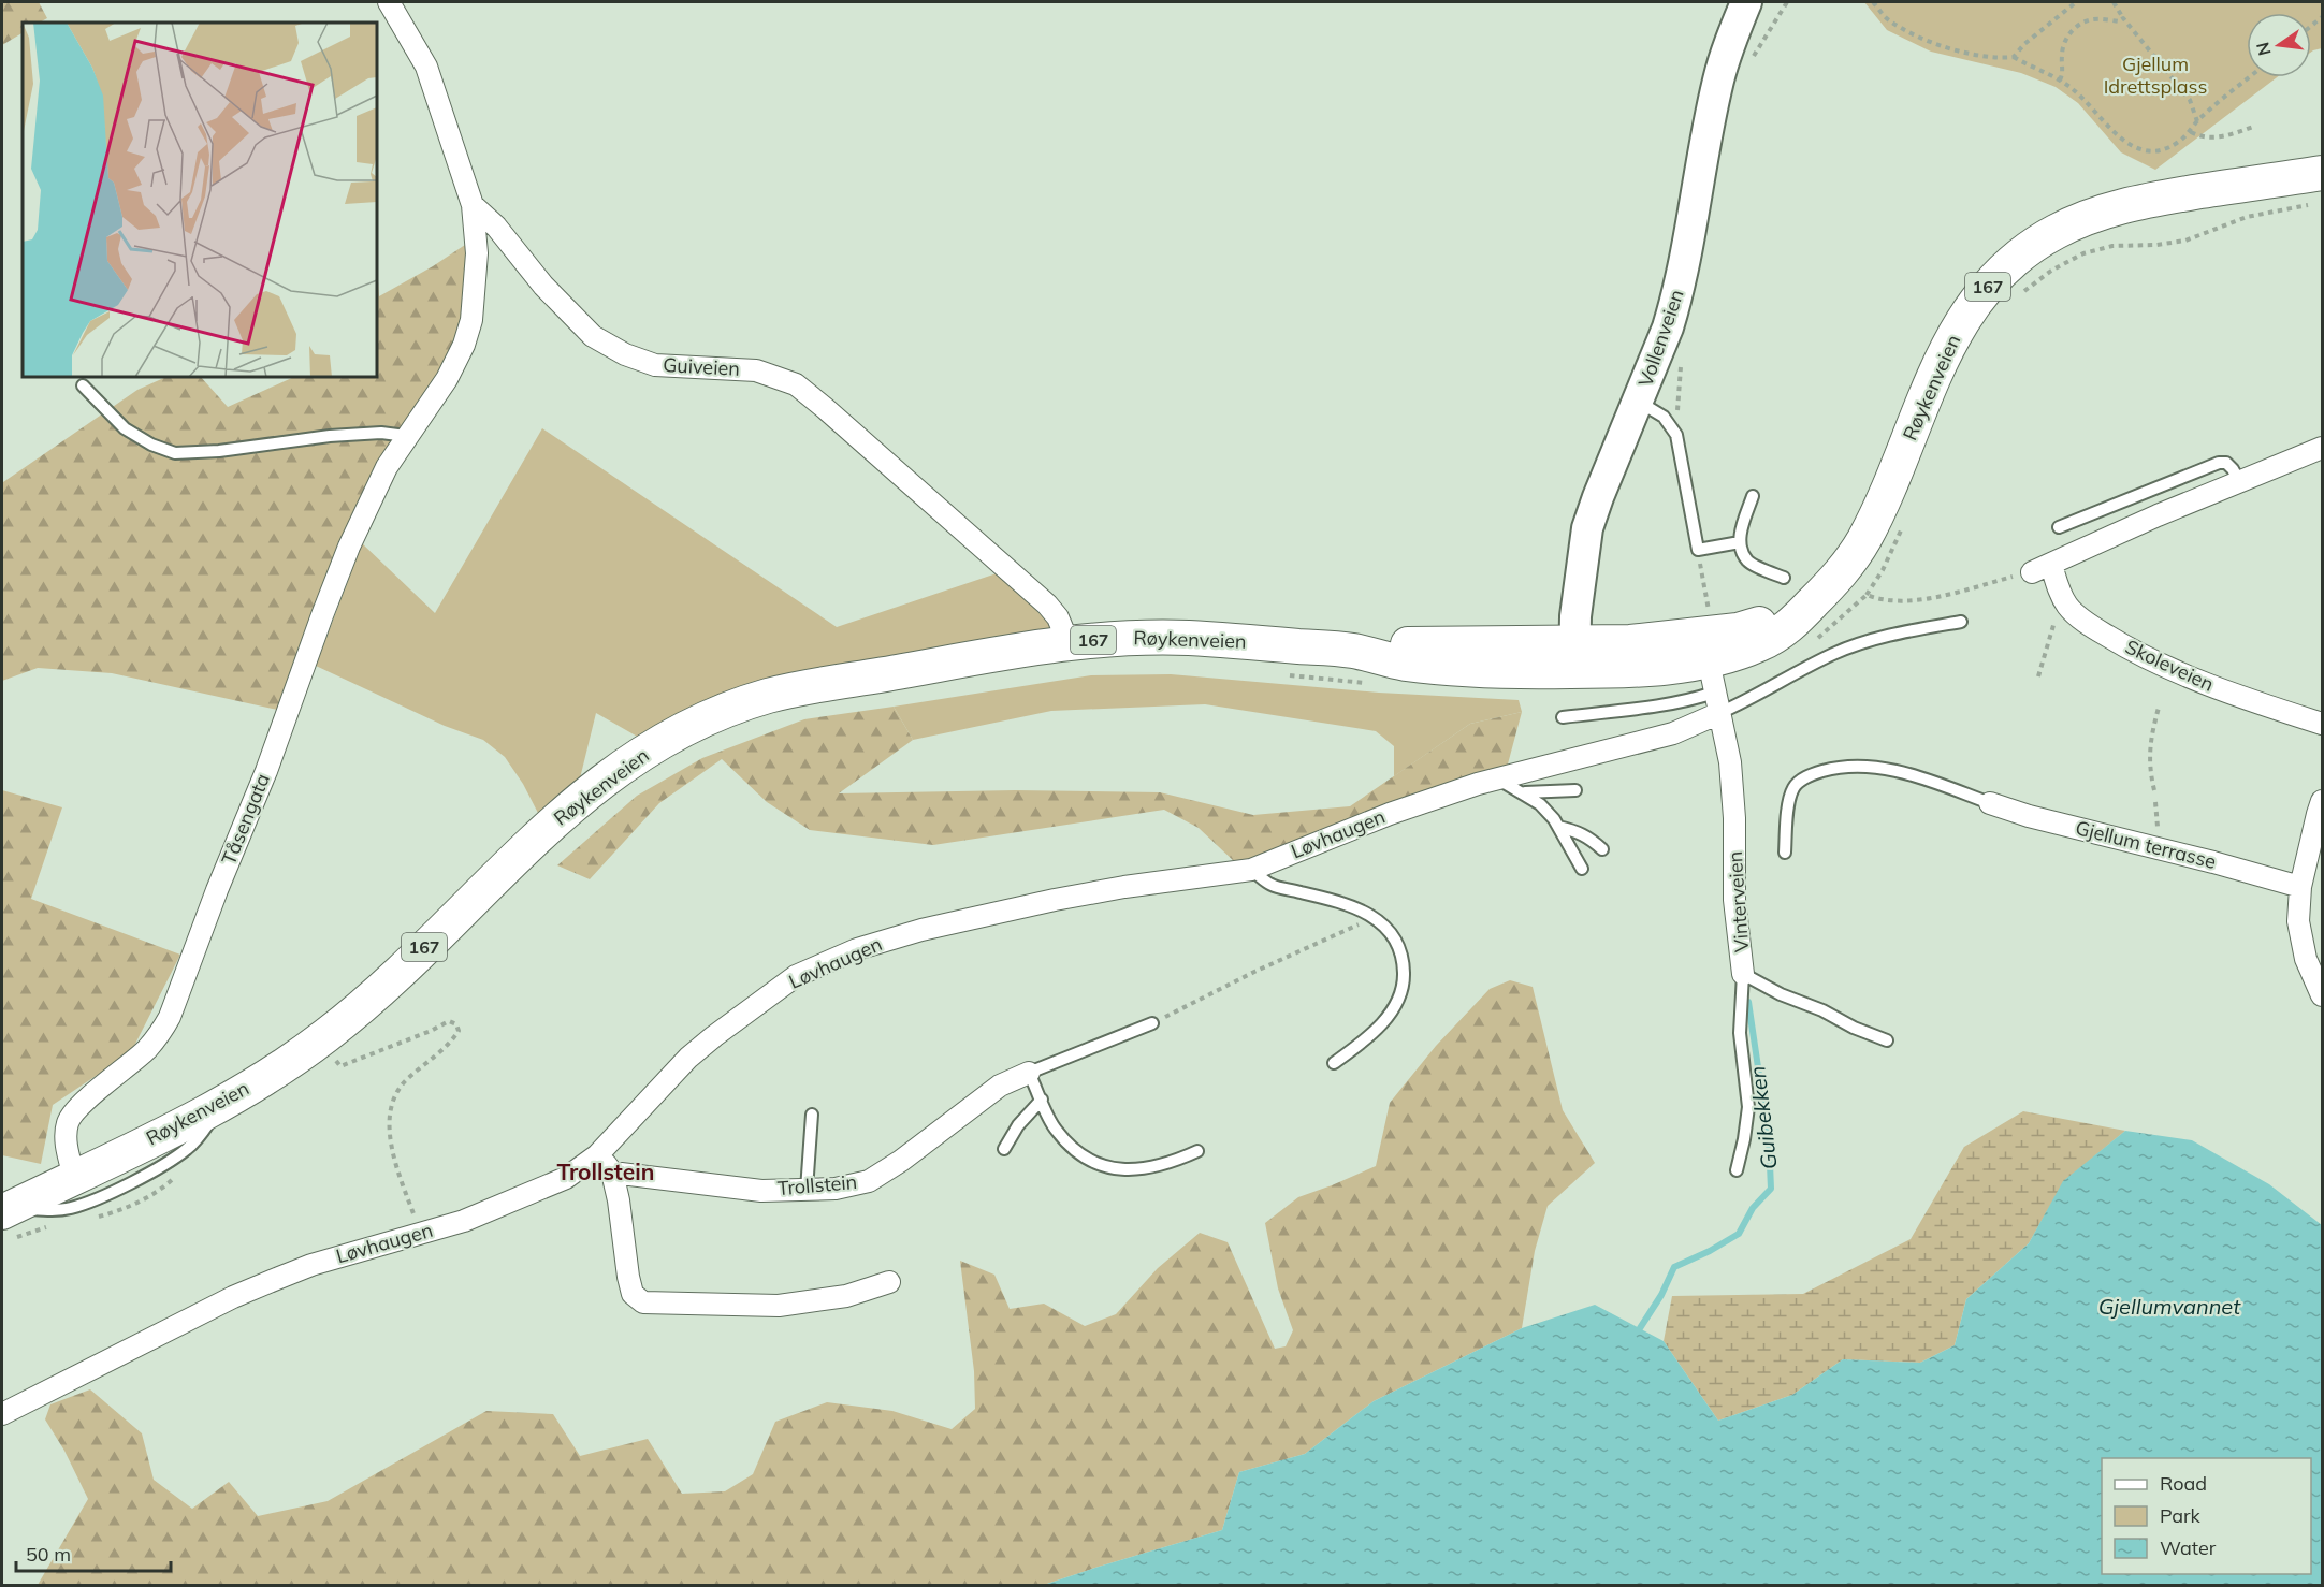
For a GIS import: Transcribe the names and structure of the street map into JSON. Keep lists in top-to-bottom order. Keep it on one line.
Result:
{"streets":{"main road":["167","Vollenveien","Røykenveien"],"street":["Guiveien","Skoleveien","Tåsengata","Løvhaugen","Gjellum terrasse","Vinterveien","Trollstein"]},"crossings":[["Vollenveien","Røykenveien"],["Guiveien","Røykenveien"],["Guiveien","Tåsengata"],["Røykenveien","Tåsengata"],["Røykenveien","Vinterveien"],["Løvhaugen","Vinterveien"]],"districts":["Trollstein"],"water":["Guibekken","Gjellumvannet"],"parks":["Gjellum Idrettsplass"],"legend":["Road","Park","Water"],"scale_bar":"50 m","north":"left"}
